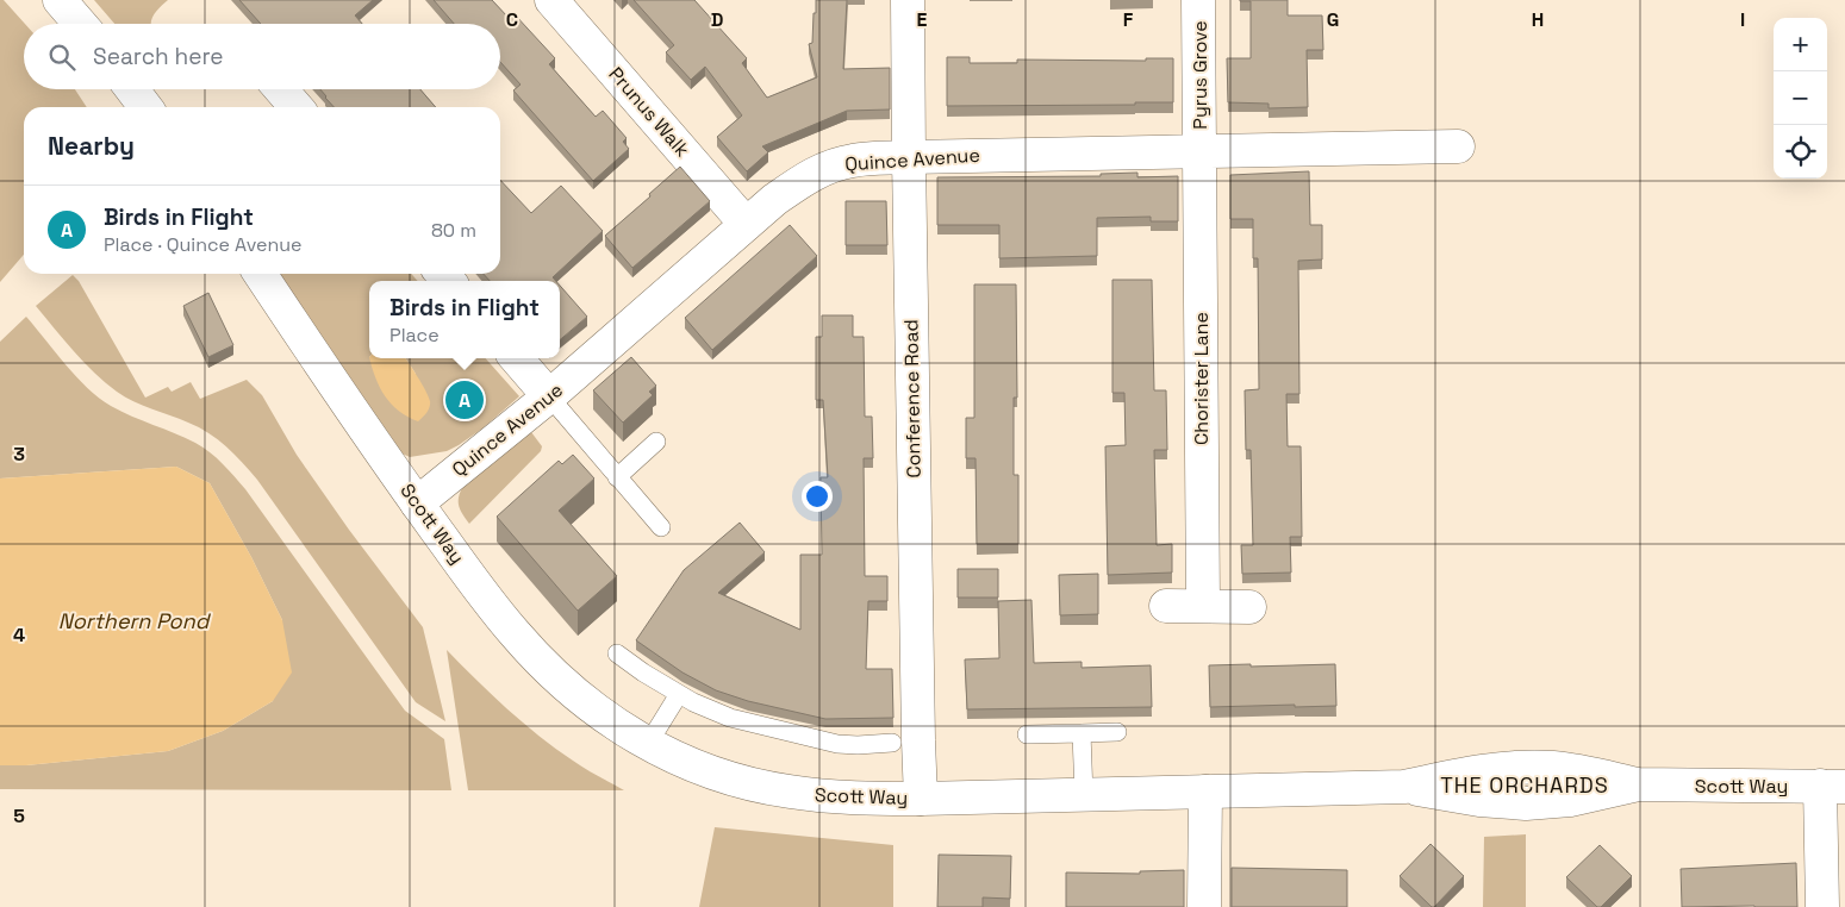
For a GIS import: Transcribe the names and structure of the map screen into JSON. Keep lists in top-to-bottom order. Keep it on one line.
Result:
{"streets":{"street":["Pyrus Grove","Prunus Walk","Quince Avenue","Chorister Lane","Conference Road","Scott Way"]},"crossings":[["Pyrus Grove","Quince Avenue"],["Pyrus Grove","Chorister Lane"],["Prunus Walk","Quince Avenue"],["Quince Avenue","Chorister Lane"],["Quince Avenue","Conference Road"],["Quince Avenue","Scott Way"],["Conference Road","Scott Way"]],"districts":["THE ORCHARDS"],"water":["Northern Pond"],"page":{"map_buttons":["+","−"],"search":"Search here","heading":"Nearby","list":[{"mark":"A","name":"Birds in Flight","note":"Place · Quince Avenue","value":"80 m"}],"popup":["Birds in Flight","Place"],"pins":"A"},"grid":{"columns":["C","D","E","F","G","H","I"],"rows":["3","4","5"]}}
